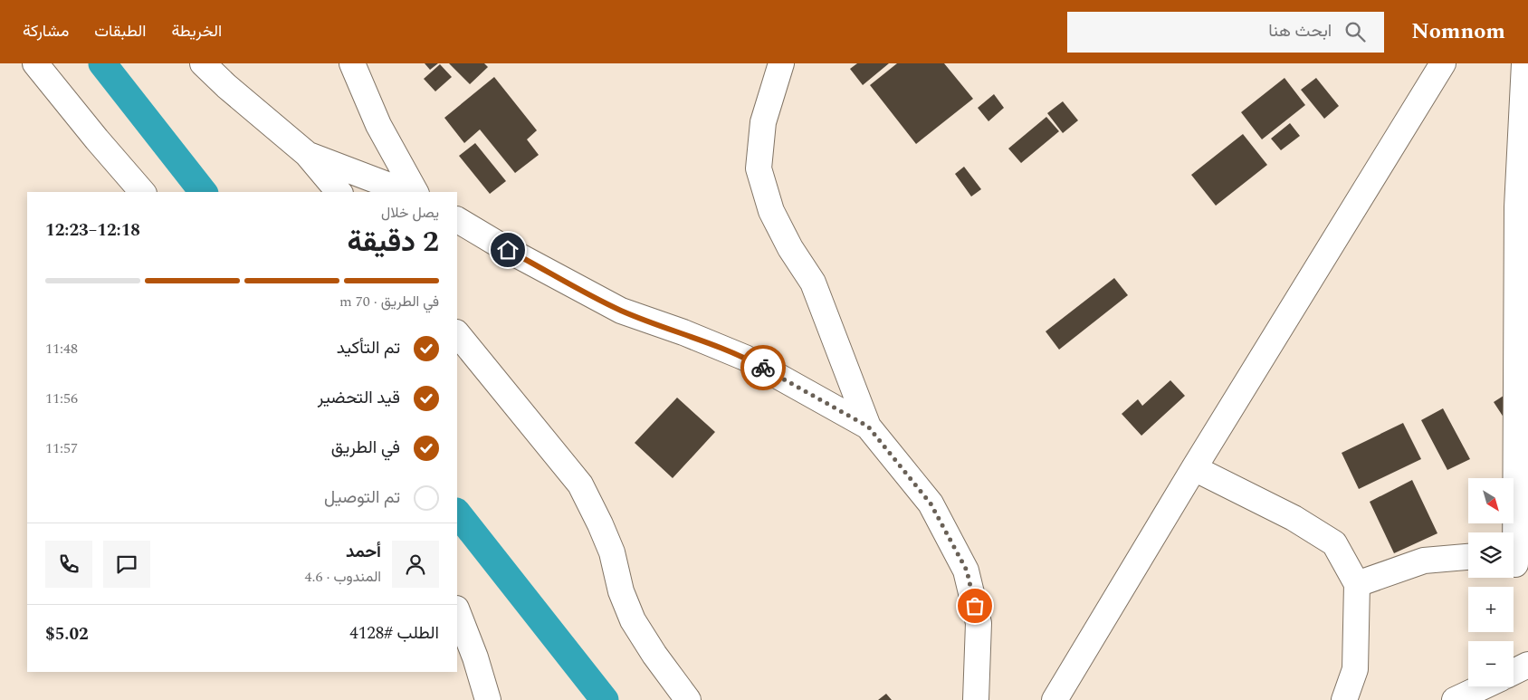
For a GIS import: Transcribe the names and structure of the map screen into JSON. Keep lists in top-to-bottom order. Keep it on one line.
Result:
{"north":"bottom right","page":{"header":"Nomnom","search":"ابحث هنا","nav":["الخريطة","الطبقات","مشاركة"],"heading":["2 دقيقة","يصل خلال","12:18–12:23"],"panel":["أحمد","المندوب · 4.6","الطلب #4128","$5.02"],"bar":"في الطريق · 70 m","list":[["تم التأكيد","11:48"],["قيد التحضير","11:56"],["في الطريق","11:57"],"تم التوصيل"],"map_buttons":["+","−"]}}
